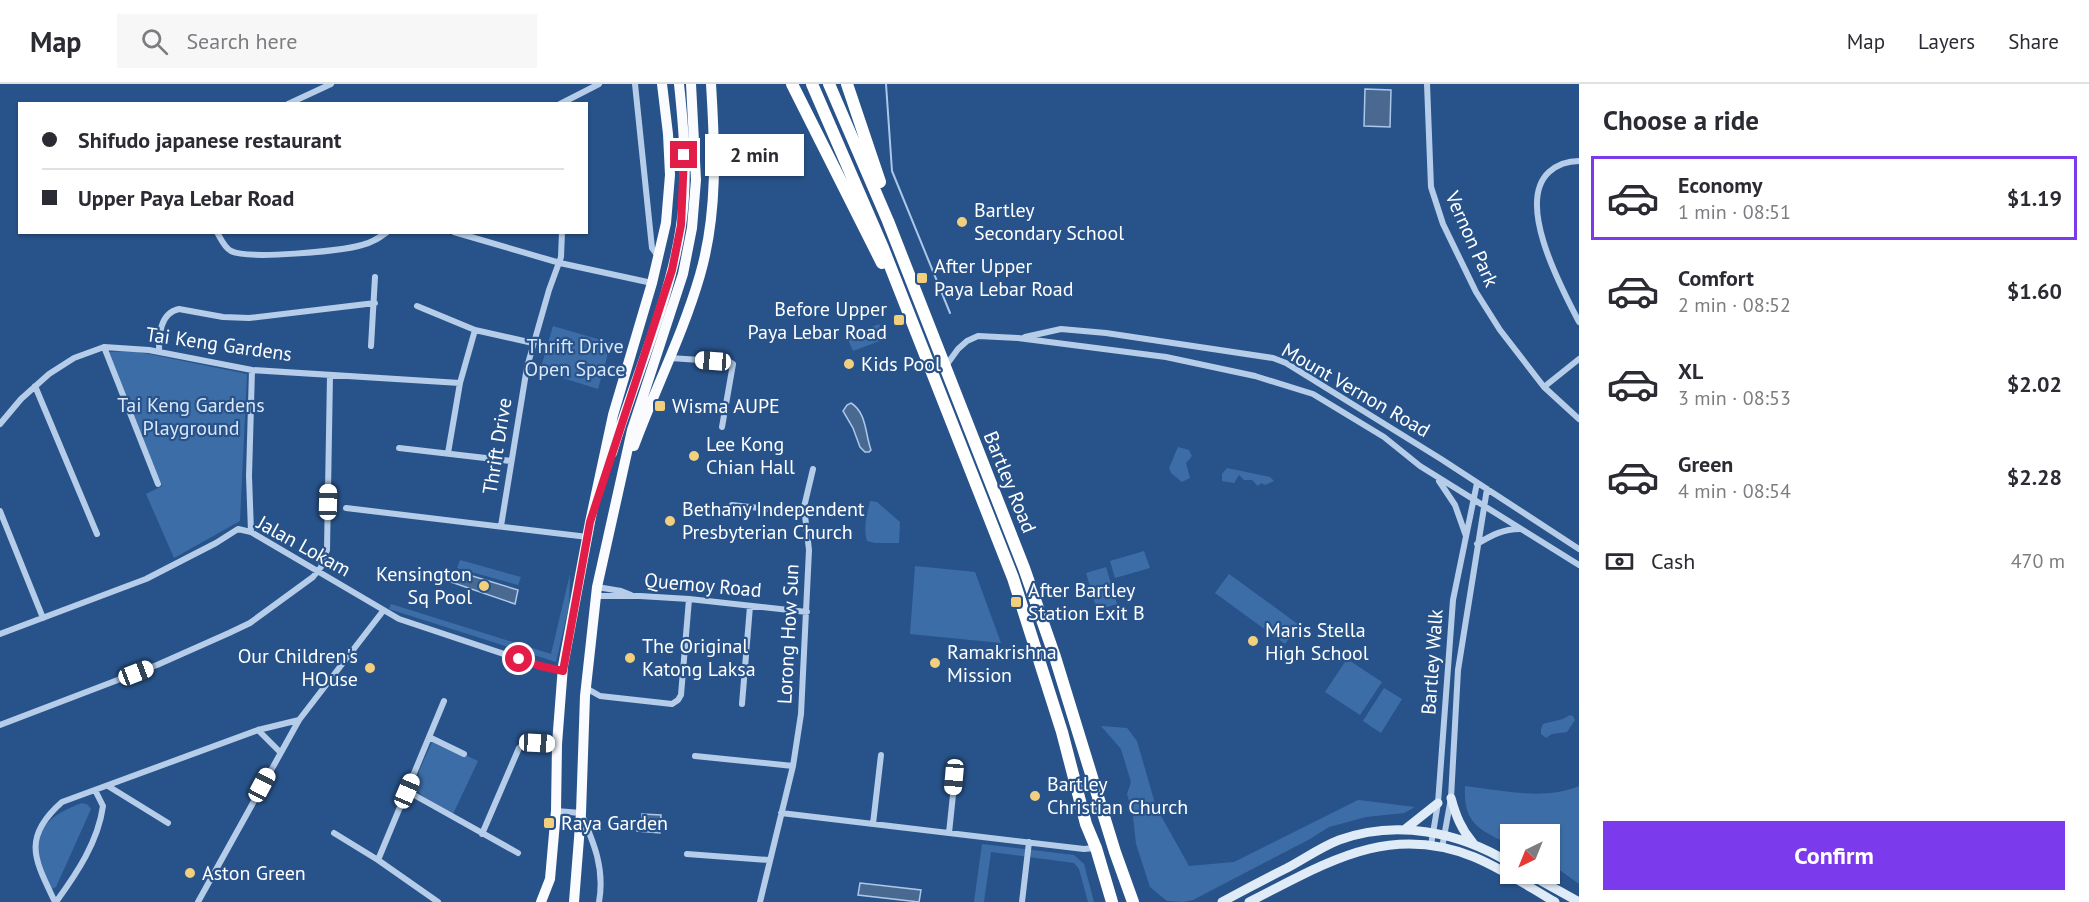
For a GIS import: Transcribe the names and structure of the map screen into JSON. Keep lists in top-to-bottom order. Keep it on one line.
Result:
{"streets":{"highway":["Bartley Road"],"street":["Vernon Park","Tai Keng Gardens","Mount Vernon Road","Thrift Drive","Jalan Lokam","Quemoy Road","Lorong How Sun","Bartley Walk"]},"crossings":[["Mount Vernon Road","Bartley Road"],["Mount Vernon Road","Bartley Walk"],["Quemoy Road","Lorong How Sun"]],"parks":["Thrift Drive Open Space","Tai Keng Gardens Playground"],"places":{"other":["Bartley Secondary School","Kids Pool","Lee Kong Chian Hall","Bethany Independent Presbyterian Church","Kensington Sq Pool","Maris Stella High School","The Original Katong Laksa","Ramakrishna Mission","Our Children's HOuse","Bartley Christian Church","Aston Green"],"transit":["After Upper Paya Lebar Road","Before Upper Paya Lebar Road","Wisma AUPE","After Bartley Station Exit B","Raya Garden"]},"north":"bottom left","page":{"header":"Map","search":"Search here","nav":["Map","Layers","Share"],"heading":"Choose a ride","banner":["Shifudo japanese restaurant","Upper Paya Lebar Road"],"bubble":"2 min","list":[{"name":"Economy","note":"1 min · 08:51","value":"$1.19"},{"name":"Comfort","note":"2 min · 08:52","value":"$1.60"},{"name":"XL","note":"3 min · 08:53","value":"$2.02"},{"name":"Green","note":"4 min · 08:54","value":"$2.28"}],"pay":["Cash","470 m"],"buttons":"Confirm"}}
